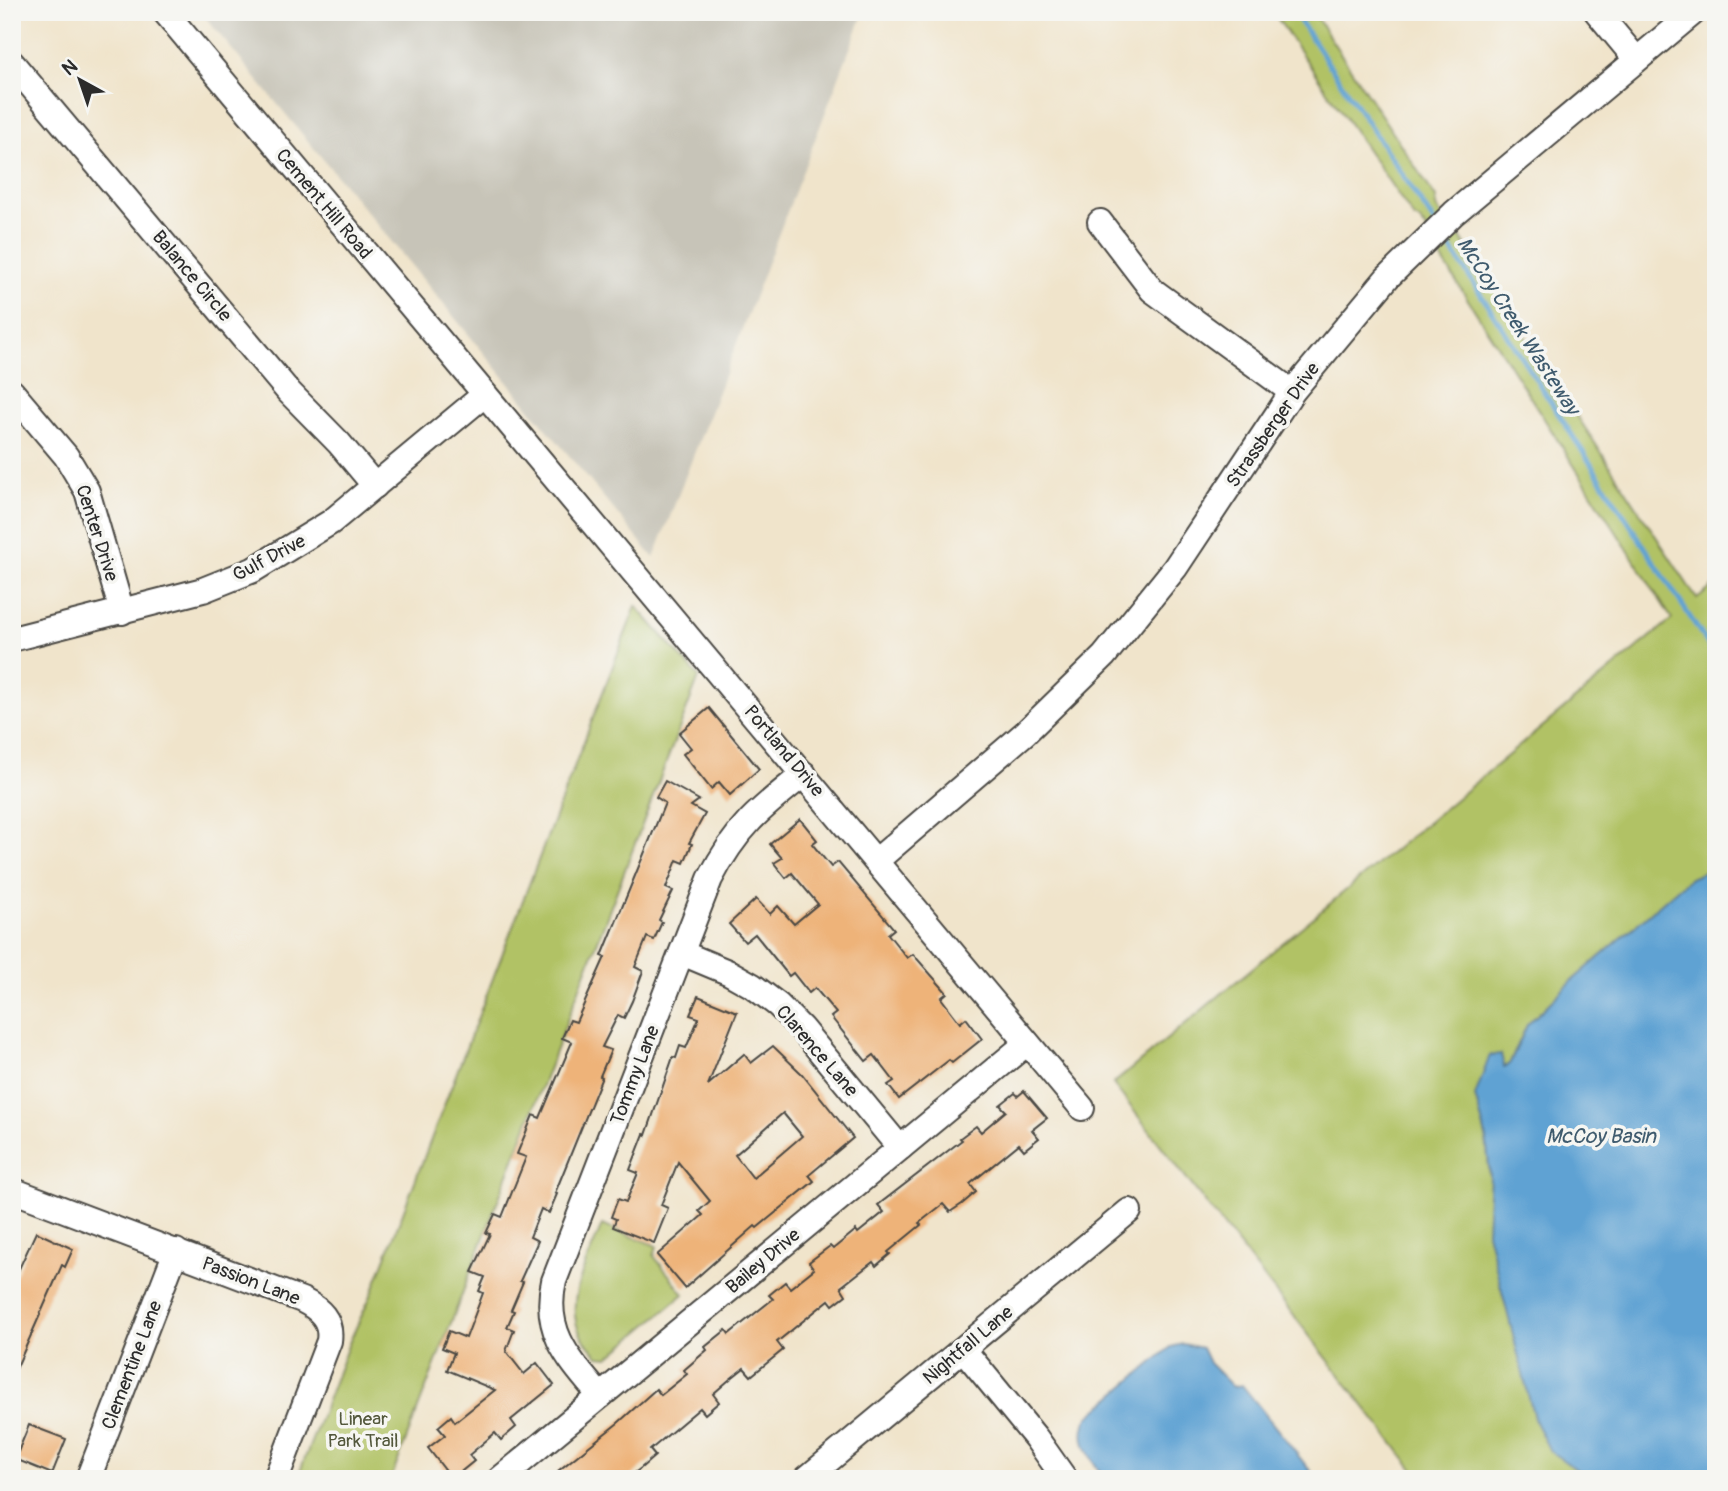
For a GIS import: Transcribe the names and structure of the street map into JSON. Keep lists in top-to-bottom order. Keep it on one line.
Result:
{"streets":{"street":["Cement Hill Road","Balance Circle","Strassberger Drive","Center Drive","Gulf Drive","Portland Drive","Clarence Lane","Tommy Lane","Bailey Drive","Passion Lane","Nightfall Lane","Clementine Lane"]},"crossings":[["Cement Hill Road","Gulf Drive"],["Cement Hill Road","Portland Drive"],["Balance Circle","Gulf Drive"],["Strassberger Drive","Portland Drive"],["Center Drive","Gulf Drive"],["Gulf Drive","Portland Drive"],["Portland Drive","Tommy Lane"],["Portland Drive","Bailey Drive"],["Clarence Lane","Tommy Lane"],["Clarence Lane","Bailey Drive"],["Tommy Lane","Bailey Drive"],["Passion Lane","Clementine Lane"]],"water":["McCoy Creek Wasteway","McCoy Basin"],"parks":["Linear Park Trail"],"north":"top left"}
